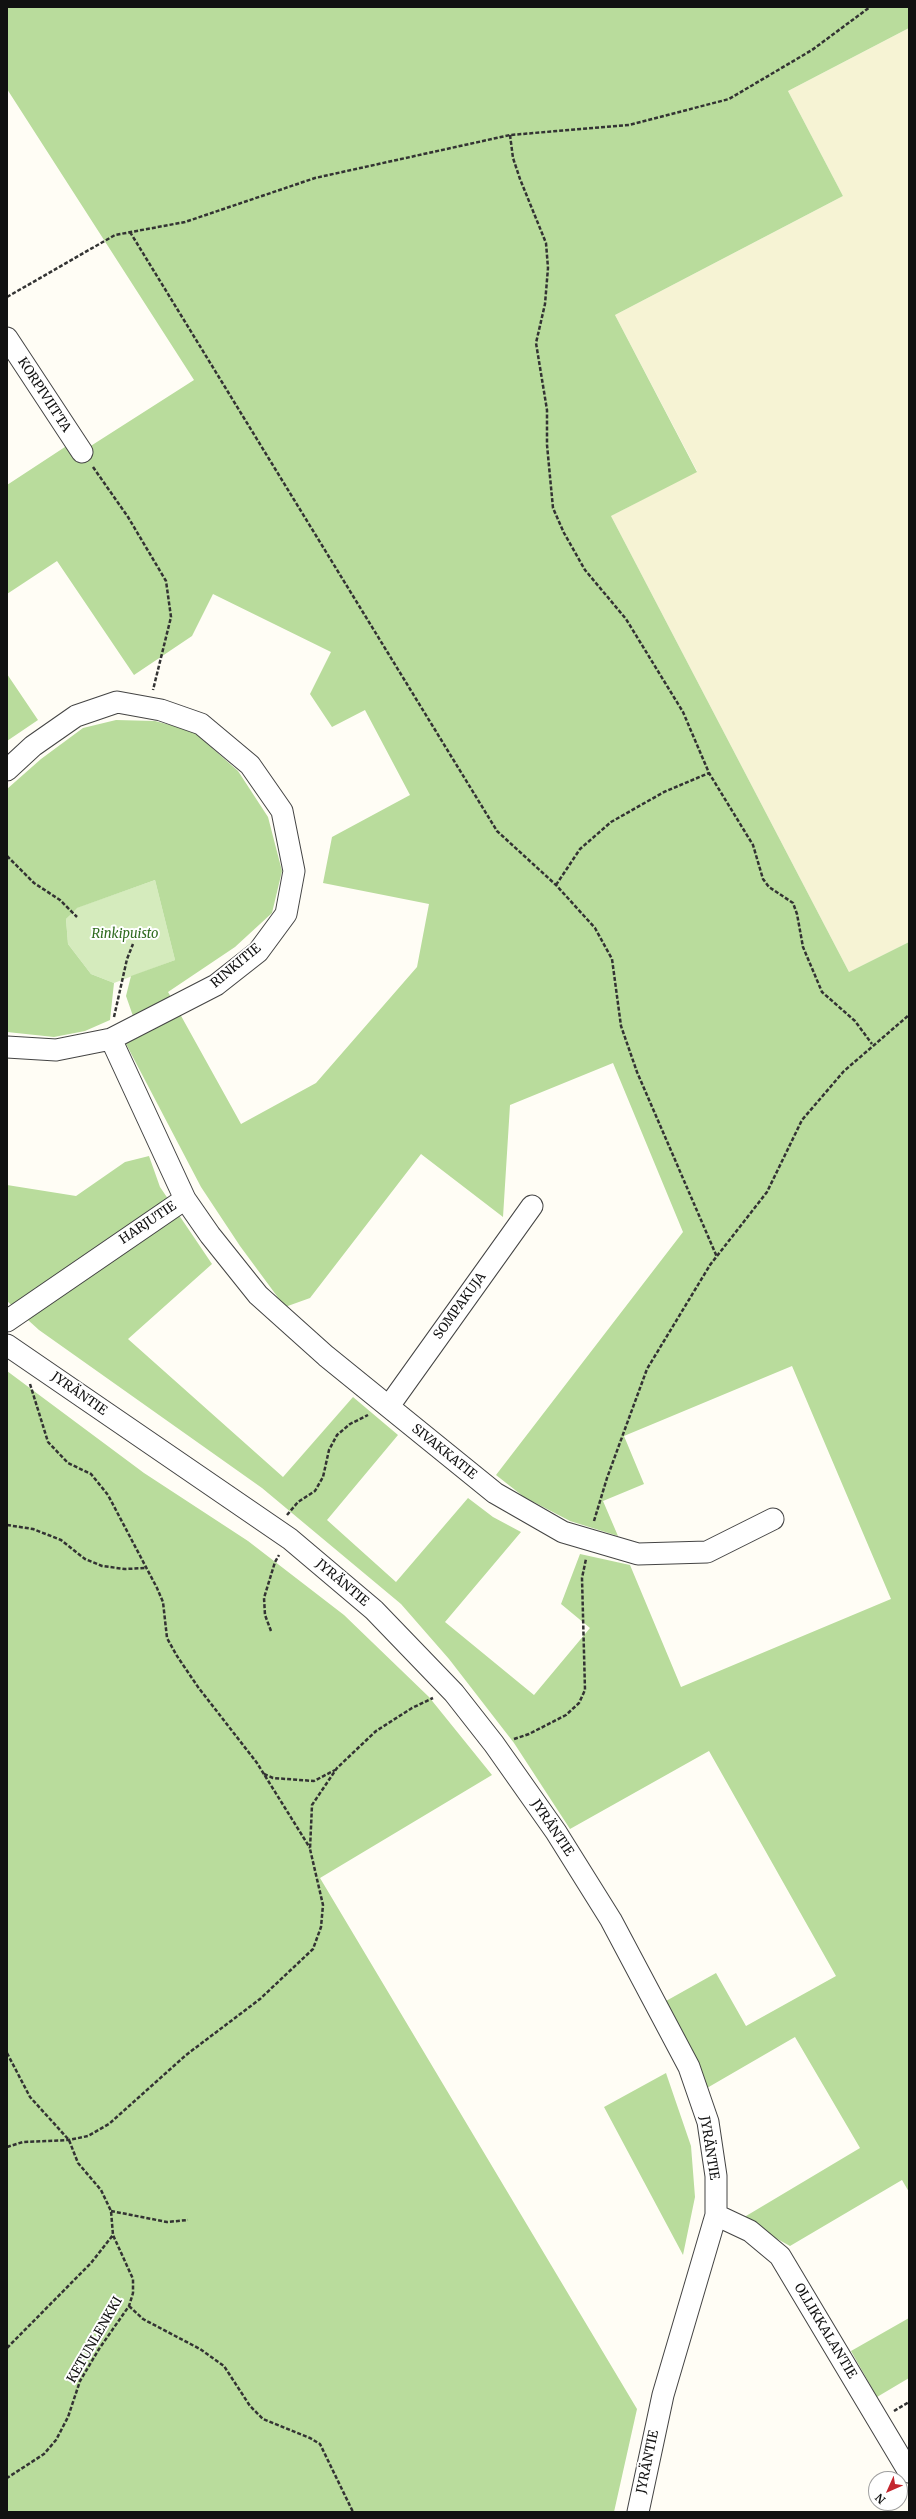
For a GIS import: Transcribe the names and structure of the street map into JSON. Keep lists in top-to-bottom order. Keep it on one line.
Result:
{"streets":{"street":["KORPIVIITTA","RINKITIE","HARJUTIE","SOMPAKUJA","JYRÄNTIE","SIVAKKATIE","OLLIKKALANTIE"],"path":["KETUNLENKKI"]},"crossings":[["RINKITIE","HARJUTIE"],["HARJUTIE","SIVAKKATIE"],["SOMPAKUJA","SIVAKKATIE"],["JYRÄNTIE","OLLIKKALANTIE"]],"parks":["Rinkipuisto"],"north":"bottom left"}
